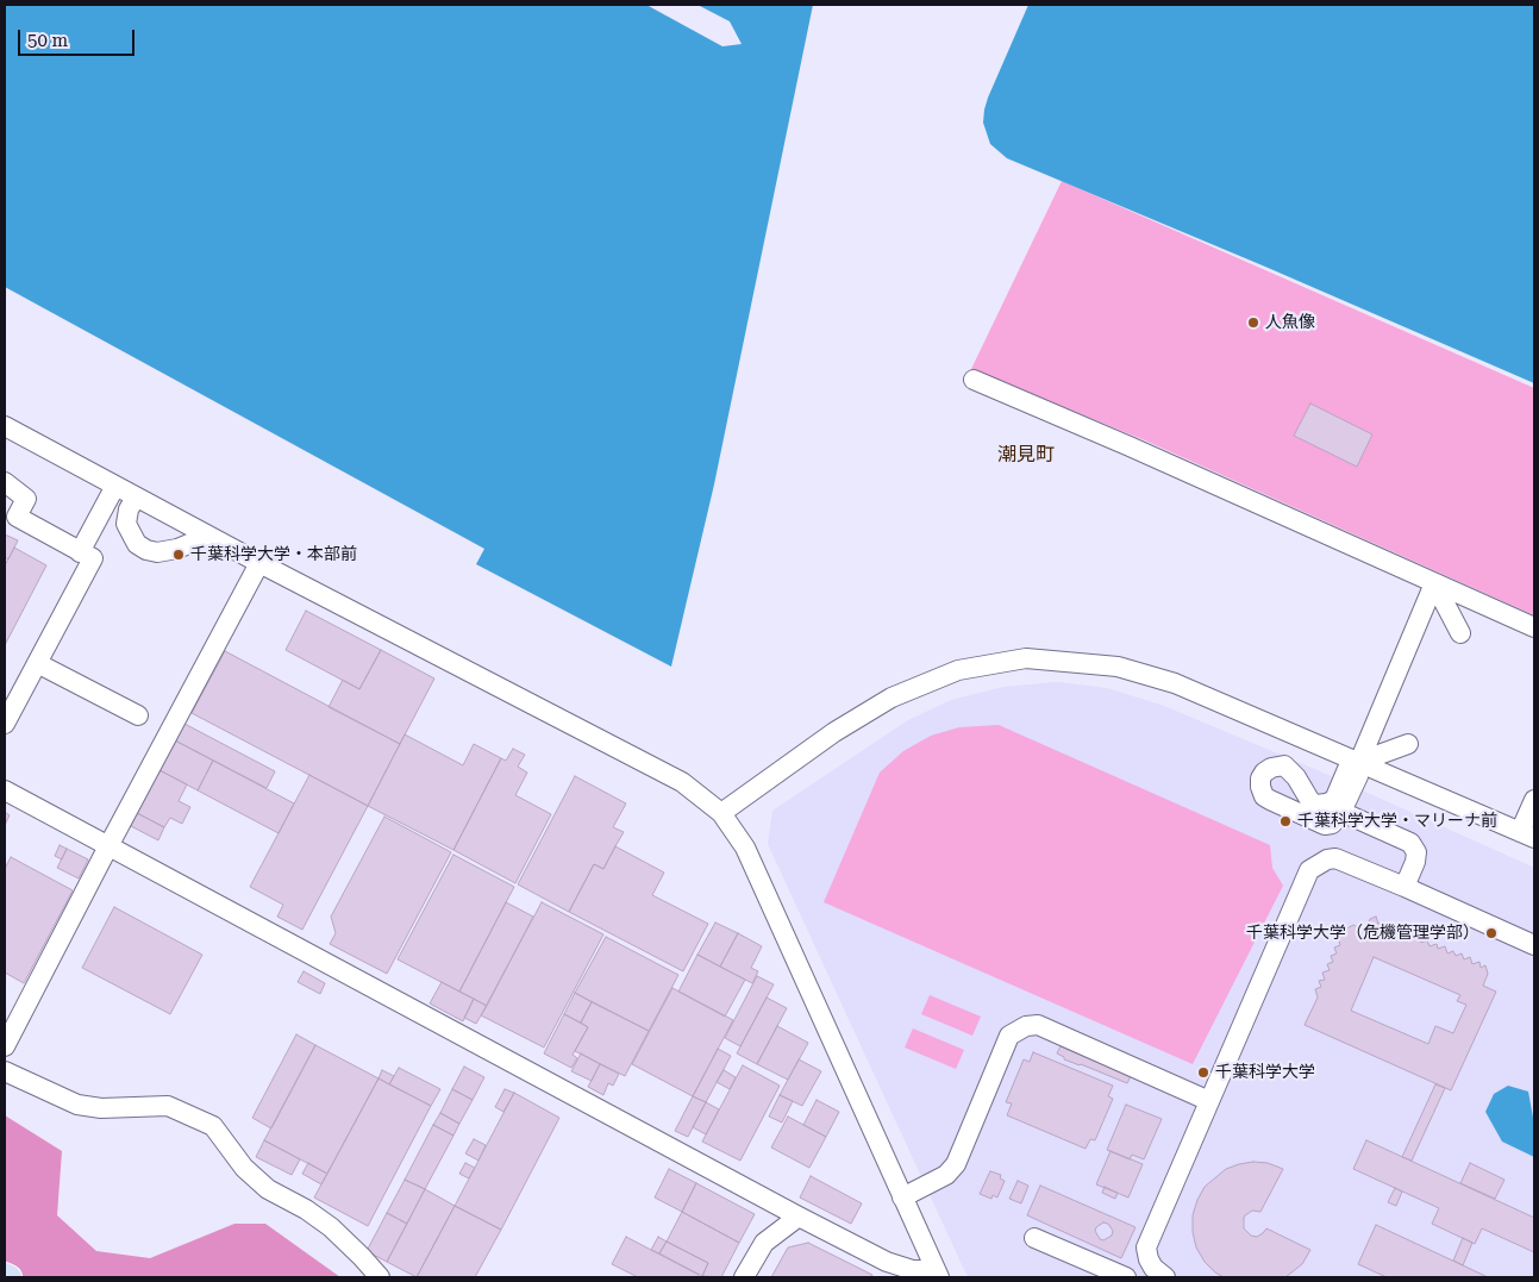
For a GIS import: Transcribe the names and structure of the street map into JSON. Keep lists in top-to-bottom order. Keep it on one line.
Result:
{"districts":["潮見町"],"places":["人魚像","千葉科学大学・本部前","千葉科学大学・マリーナ前","千葉科学大学（危機管理学部）","千葉科学大学"],"scale_bar":"50 m"}
